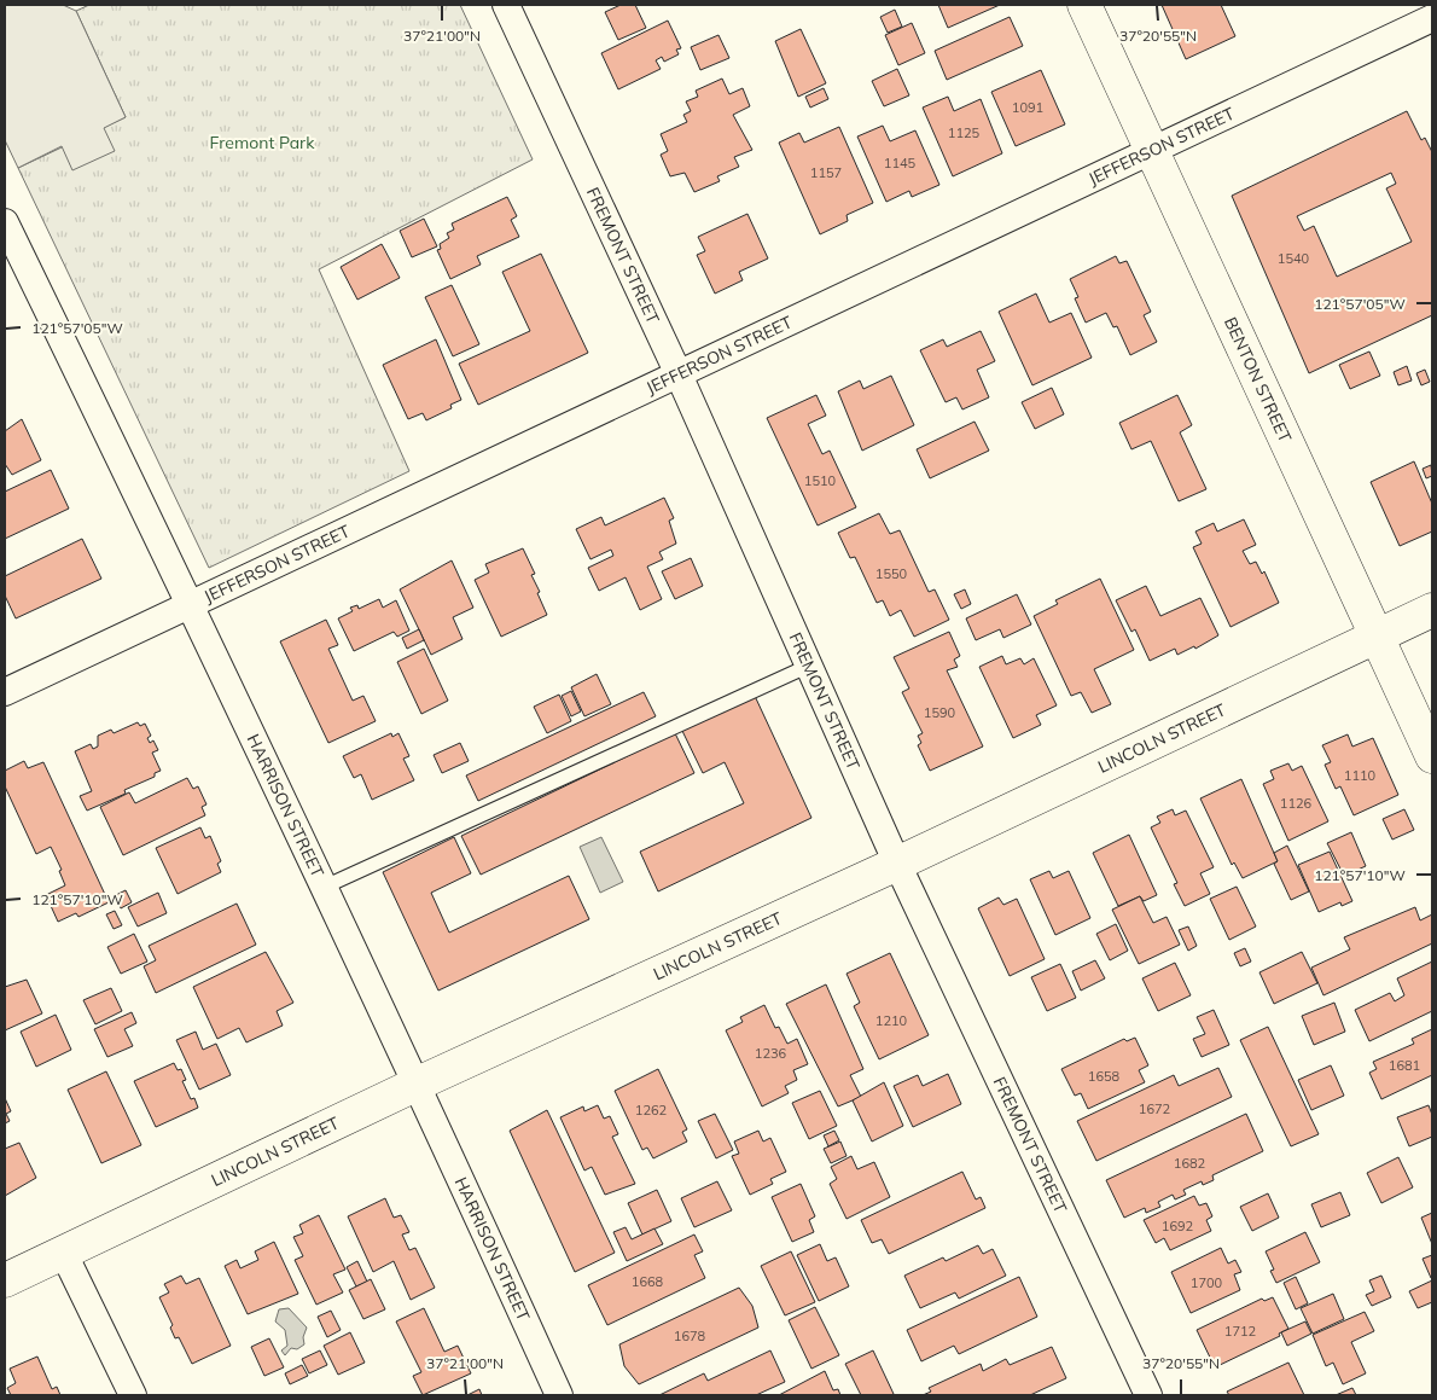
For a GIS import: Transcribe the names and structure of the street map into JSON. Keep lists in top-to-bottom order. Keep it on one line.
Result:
{"streets":{"main road":["BENTON STREET","LINCOLN STREET"],"street":["JEFFERSON STREET","FREMONT STREET","HARRISON STREET"]},"crossings":[["JEFFERSON STREET","FREMONT STREET"],["JEFFERSON STREET","BENTON STREET"],["JEFFERSON STREET","HARRISON STREET"],["FREMONT STREET","LINCOLN STREET"],["BENTON STREET","LINCOLN STREET"],["LINCOLN STREET","HARRISON STREET"]],"parks":["Fremont Park"],"house_numbers":["1091","1125","1145","1157","1540","1510","1550","1590","1110","1126","1210","1236","1681","1658","1672","1262","1682","1692","1668","1700","1712","1678"],"coordinates":["37°21'00\"N","37°20'55\"N","121°57'05\"W","121°57'10\"W"]}
